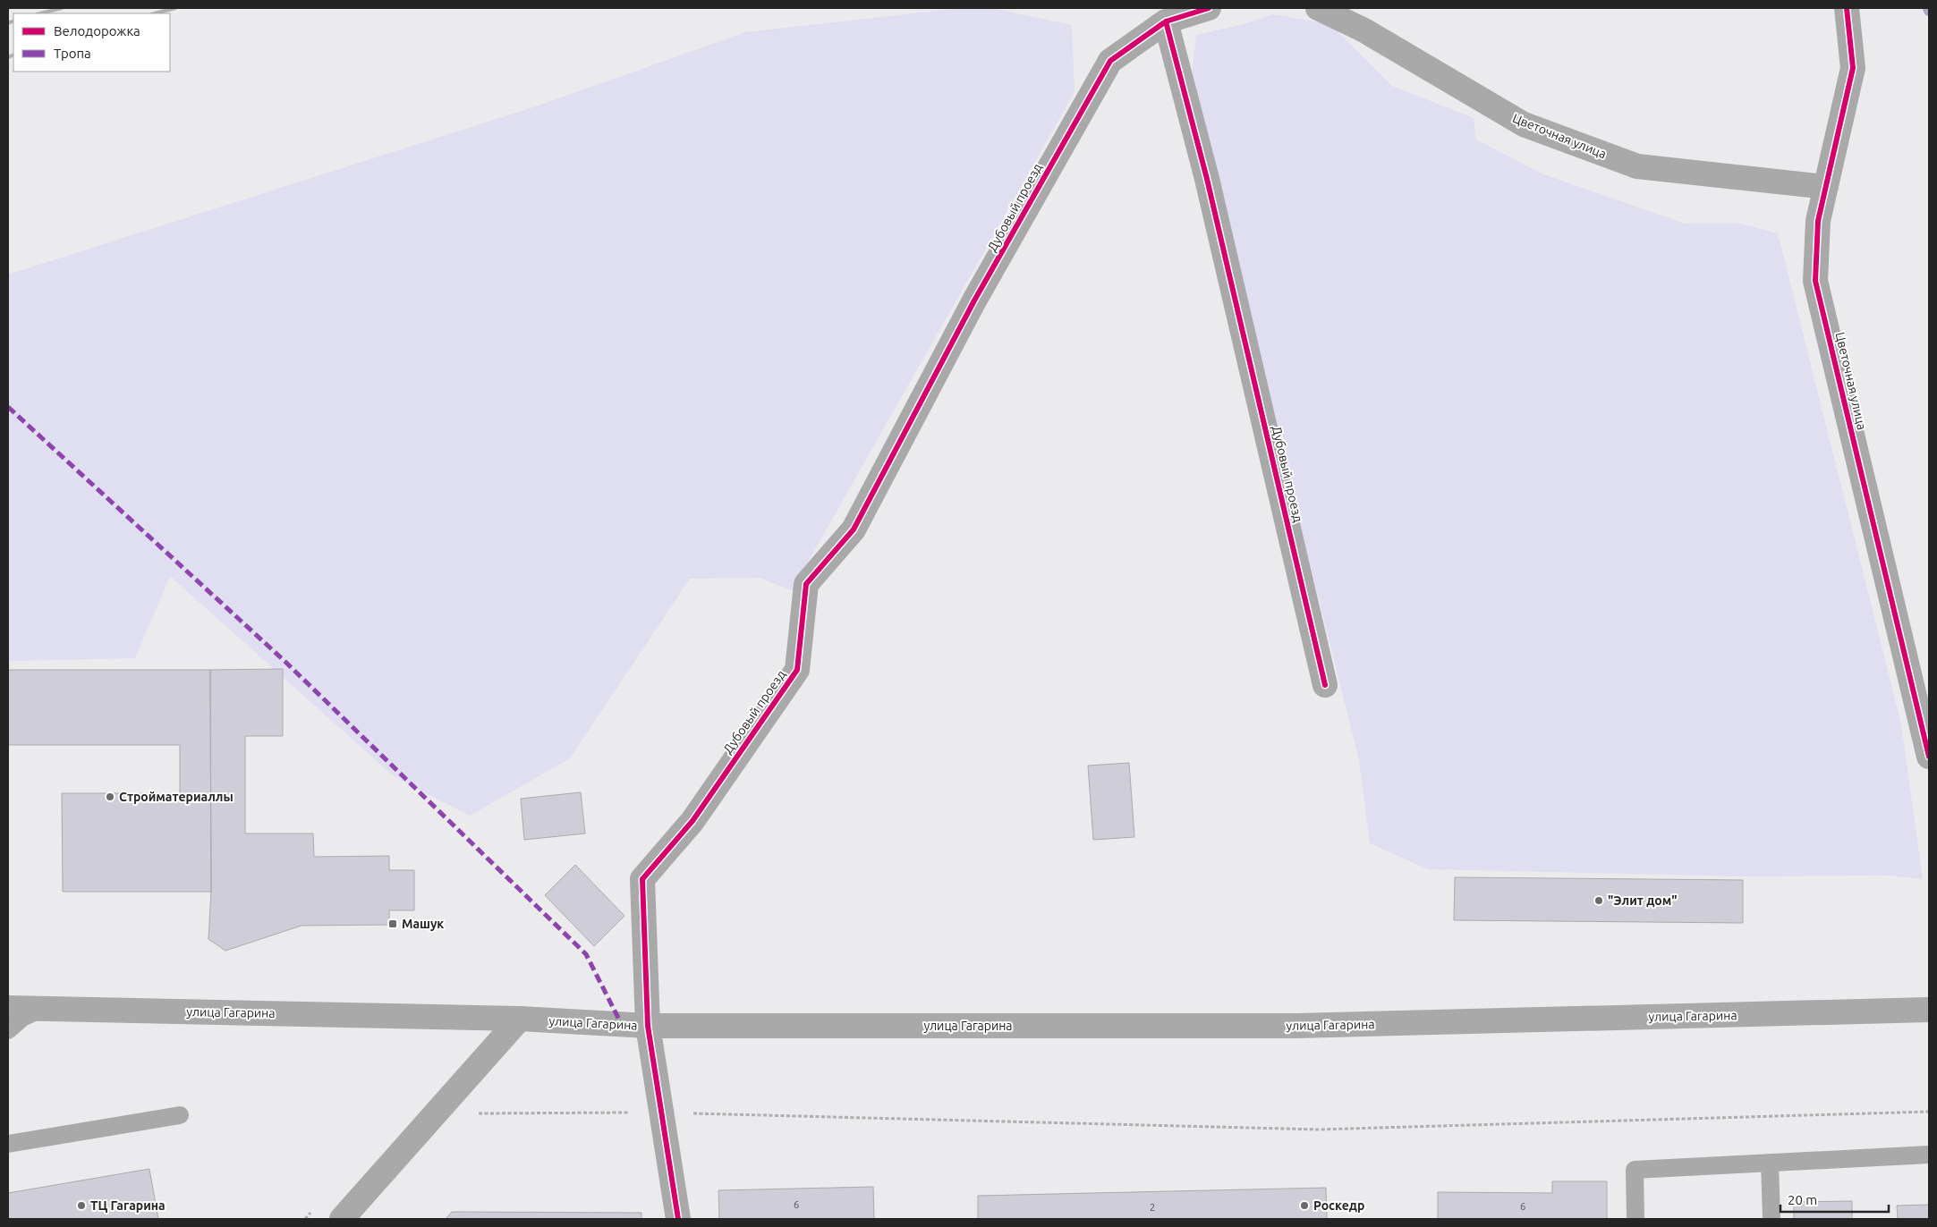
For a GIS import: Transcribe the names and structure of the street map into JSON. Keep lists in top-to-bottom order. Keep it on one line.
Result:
{"streets":{"main road":["улица Гагарина"],"street":["Цветочная улица","Дубовый проезд"]},"crossings":[["Дубовый проезд","улица Гагарина"]],"places":{"other":["Стройматериаллы","\"Элит дом\"","ТЦ Гагарина","Роскедр"],"transit":["Машук"]},"house_numbers":["6","6","2"],"legend":["Велодорожка","Тропа"],"scale_bar":"20 m"}
